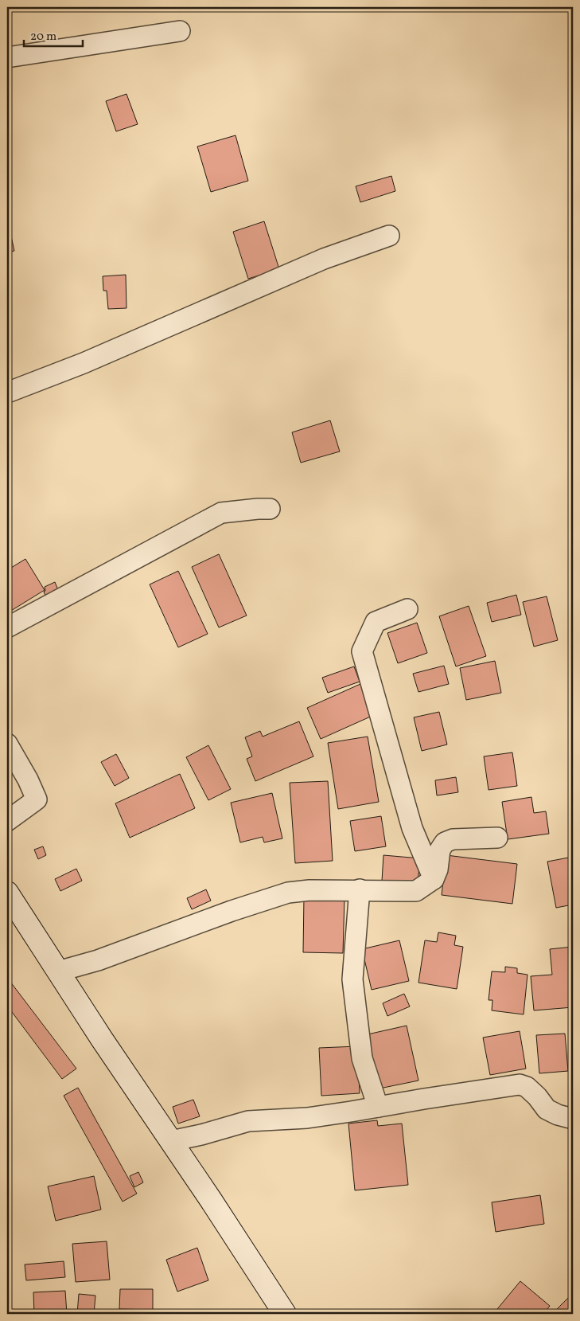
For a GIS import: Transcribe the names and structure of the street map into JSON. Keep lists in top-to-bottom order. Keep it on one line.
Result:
{"scale_bar":"20 m"}
